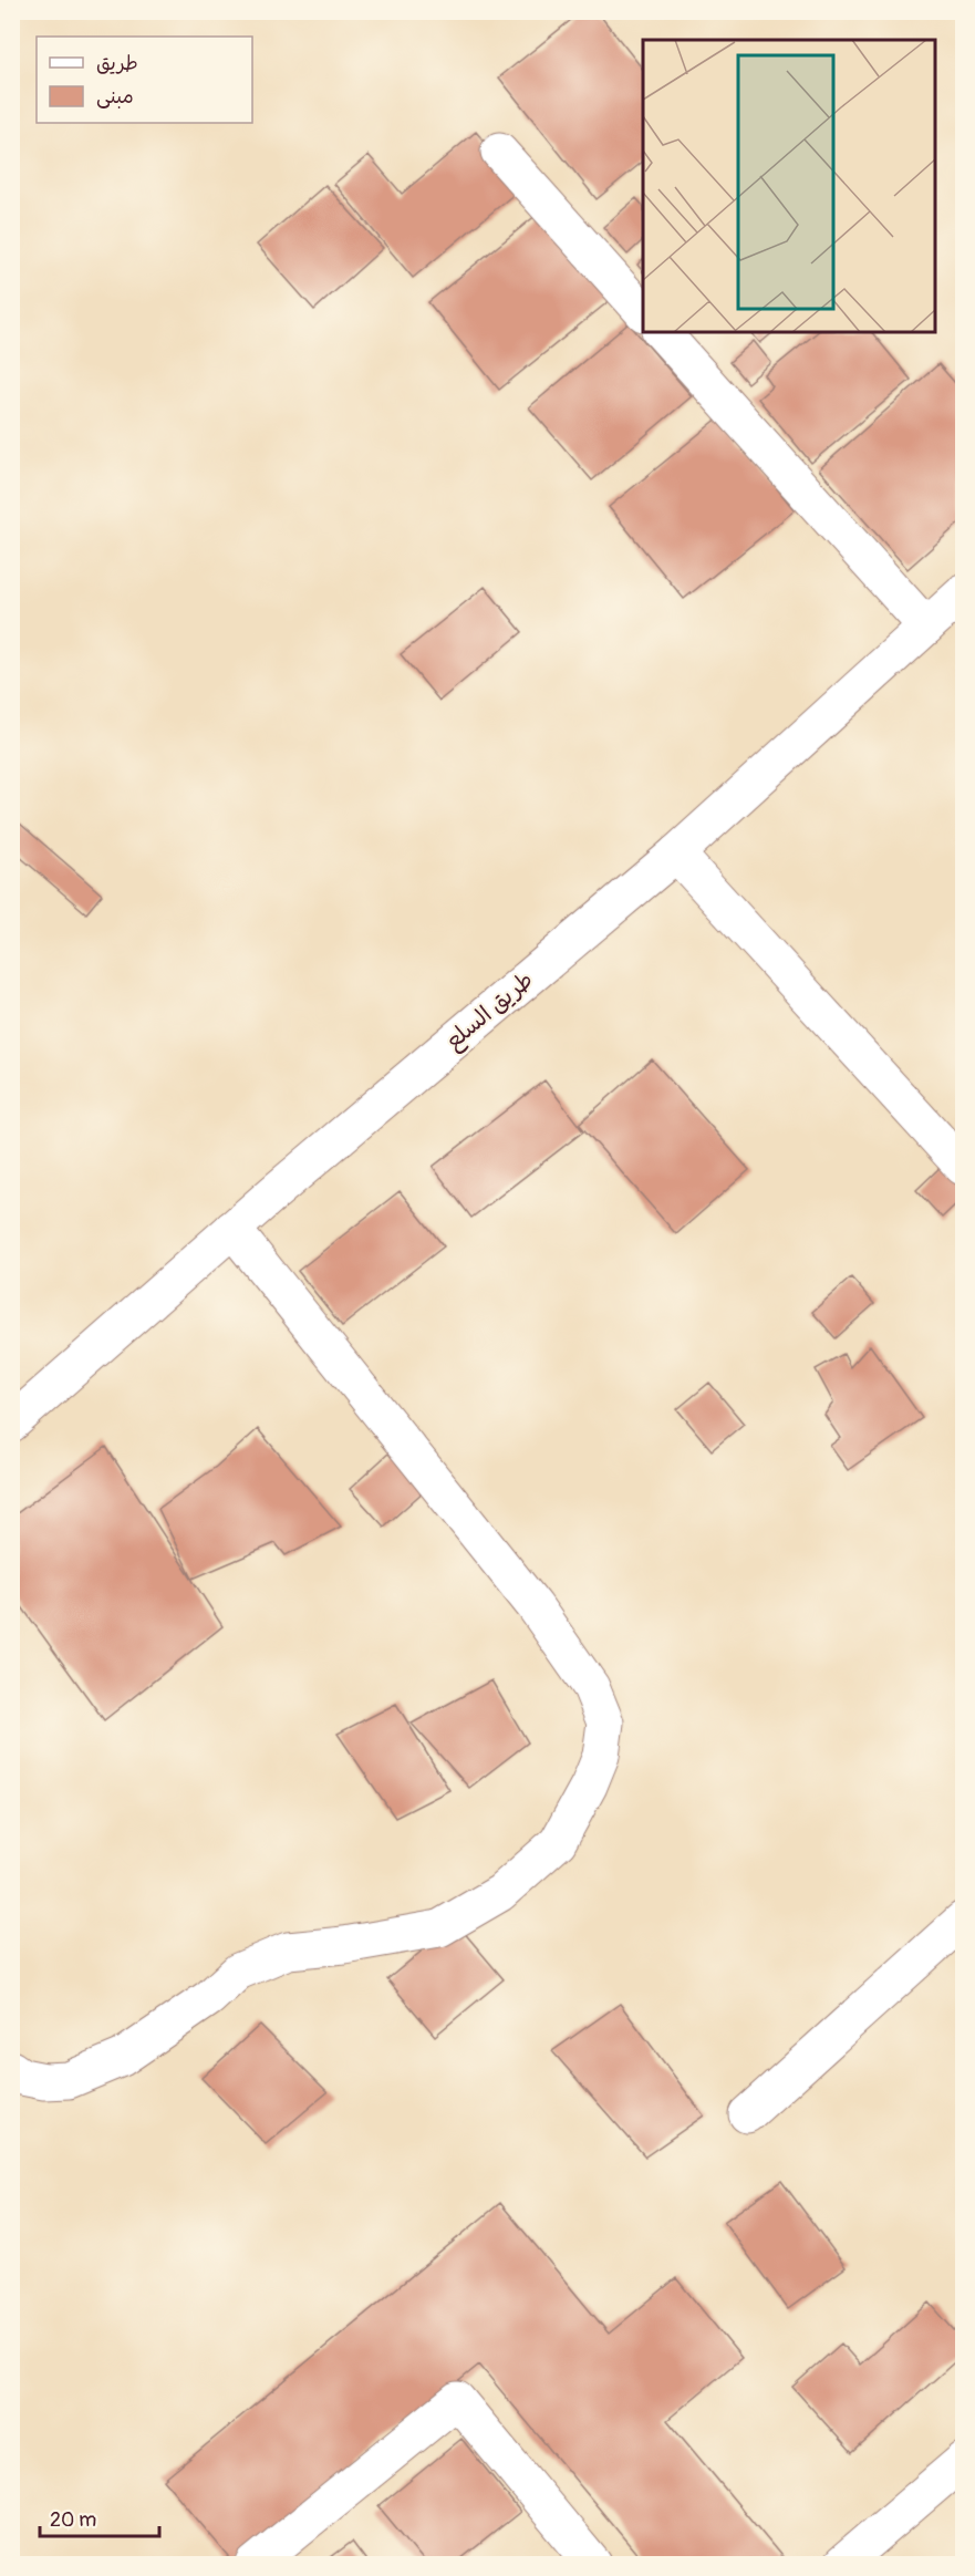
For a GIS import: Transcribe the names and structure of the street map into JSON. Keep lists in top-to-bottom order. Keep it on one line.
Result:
{"streets":{"street":["طريق السلع"]},"legend":["طريق","مبنى"],"scale_bar":"20 m"}
